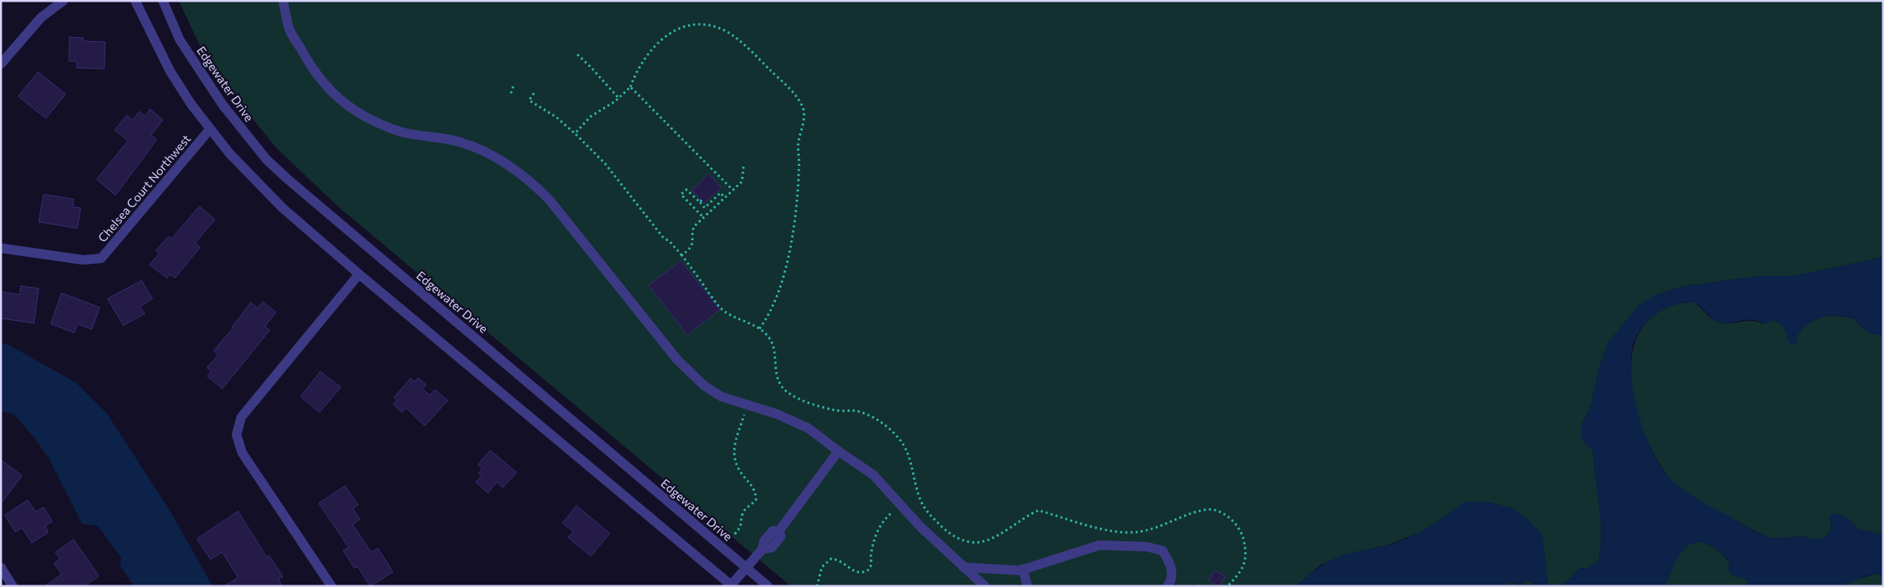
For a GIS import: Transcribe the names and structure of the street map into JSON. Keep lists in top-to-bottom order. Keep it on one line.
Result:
{"streets":{"street":["Edgewater Drive","Chelsea Court Northwest"]}}
